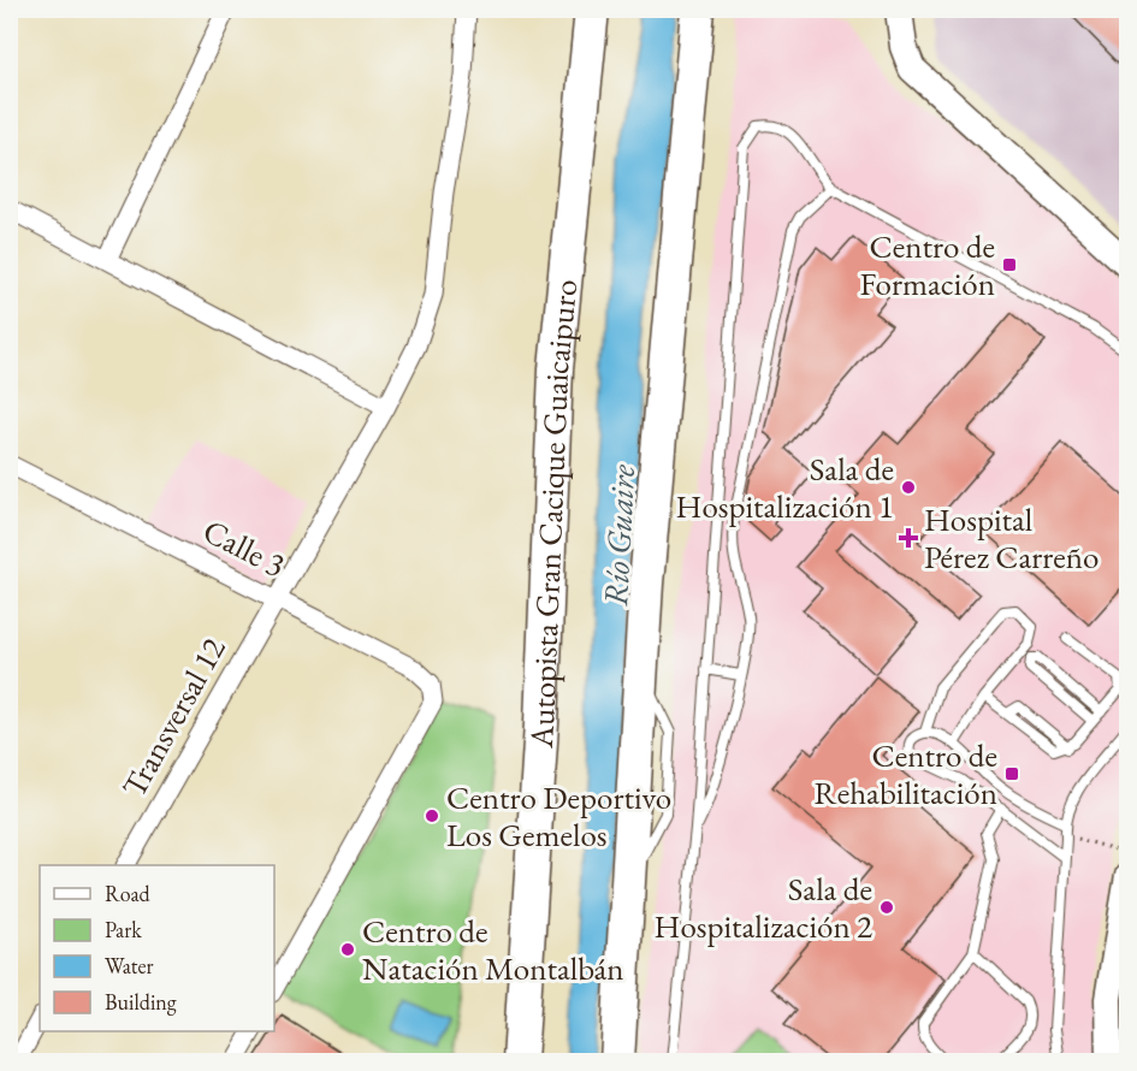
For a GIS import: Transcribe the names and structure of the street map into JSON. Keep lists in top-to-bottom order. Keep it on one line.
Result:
{"streets":{"highway":["Autopista Gran Cacique Guaicaipuro"],"street":["Calle 3","Transversal 12"]},"crossings":[["Calle 3","Transversal 12"]],"water":["Río Guaire"],"places":{"transit":["Centro de Formación","Centro de Rehabilitación"],"other":["Sala de Hospitalización 1","Centro Deportivo Los Gemelos","Sala de Hospitalización 2","Centro de Natación Montalbán"],"health":["Hospital Pérez Carreño"]},"legend":["Road","Park","Water","Building"]}
